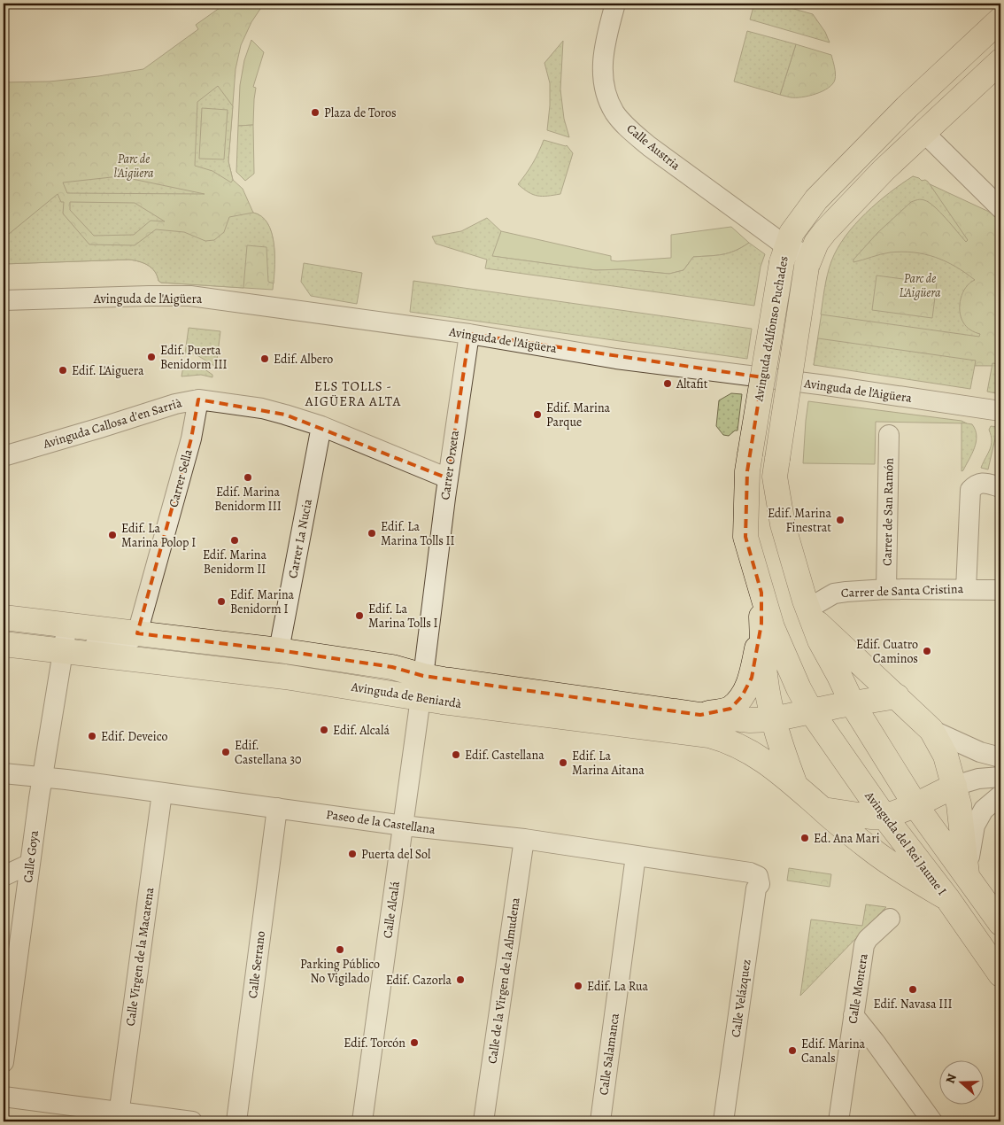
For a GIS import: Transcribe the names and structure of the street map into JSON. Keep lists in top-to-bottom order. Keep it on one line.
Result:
{"streets":{"main road":["Avinguda d'Alfonso Puchades","Avinguda de Beniardà","Avinguda del Rei Jaume I"],"street":["Calle Austria","Avinguda de l'Aigüera","Avinguda Callosa d'en Sarrià","Carrer Orxeta","Carrer Sella","Carrer de San Ramón","Carrer La Nucia","Carrer de Santa Cristina","Paseo de la Castellana","Calle Goya","Calle Alcalá","Calle Virgen de la Macarena","Calle Serrano","Calle de la Virgen de la Almudena","Calle Montera","Calle Velázquez","Calle Salamanca"]},"crossings":[["Calle Austria","Avinguda d'Alfonso Puchades"],["Avinguda de l'Aigüera","Carrer Orxeta"],["Avinguda d'Alfonso Puchades","Carrer de Santa Cristina"],["Avinguda d'Alfonso Puchades","Avinguda de Beniardà"],["Avinguda d'Alfonso Puchades","Avinguda del Rei Jaume I"],["Avinguda Callosa d'en Sarrià","Carrer Orxeta"],["Avinguda Callosa d'en Sarrià","Carrer Sella"],["Avinguda Callosa d'en Sarrià","Carrer La Nucia"],["Carrer Orxeta","Avinguda de Beniardà"],["Carrer Orxeta","Calle Alcalá"],["Carrer Sella","Avinguda de Beniardà"],["Carrer de San Ramón","Carrer de Santa Cristina"],["Carrer La Nucia","Avinguda de Beniardà"],["Avinguda de Beniardà","Avinguda del Rei Jaume I"],["Avinguda de Beniardà","Calle Goya"],["Avinguda de Beniardà","Calle Alcalá"],["Paseo de la Castellana","Calle Goya"],["Paseo de la Castellana","Calle Alcalá"],["Paseo de la Castellana","Calle Virgen de la Macarena"],["Paseo de la Castellana","Calle Serrano"],["Paseo de la Castellana","Calle de la Virgen de la Almudena"],["Paseo de la Castellana","Calle Velázquez"],["Paseo de la Castellana","Calle Salamanca"]],"districts":["ELS TOLLS - AIGÜERA ALTA"],"parks":["Parc de l'Aigüera","Parc de L'Aigüera"],"places":["Plaza de Toros","Edif. Puerta Benidorm III","Edif. Albero","Edif. L'Aiguera","Altafit","Edif. Marina Parque","Edif. Marina Benidorm III","Edif. Marina Finestrat","Edif. La Marina Tolls II","Edif. La Marina Polop I","Edif. Marina Benidorm II","Edif. Marina Benidorm I","Edif. La Marina Tolls I","Edif. Cuatro Caminos","Edif. Alcalá","Edif. Deveico","Edif. Castellana 30","Edif. Castellana","Edif. La Marina Aitana","Ed. Ana Mari","Puerta del Sol","Parking Público No Vigilado","Edif. Cazorla","Edif. La Rua","Edif. Navasa III","Edif. Torcón","Edif. Marina Canals"],"north":"left"}
